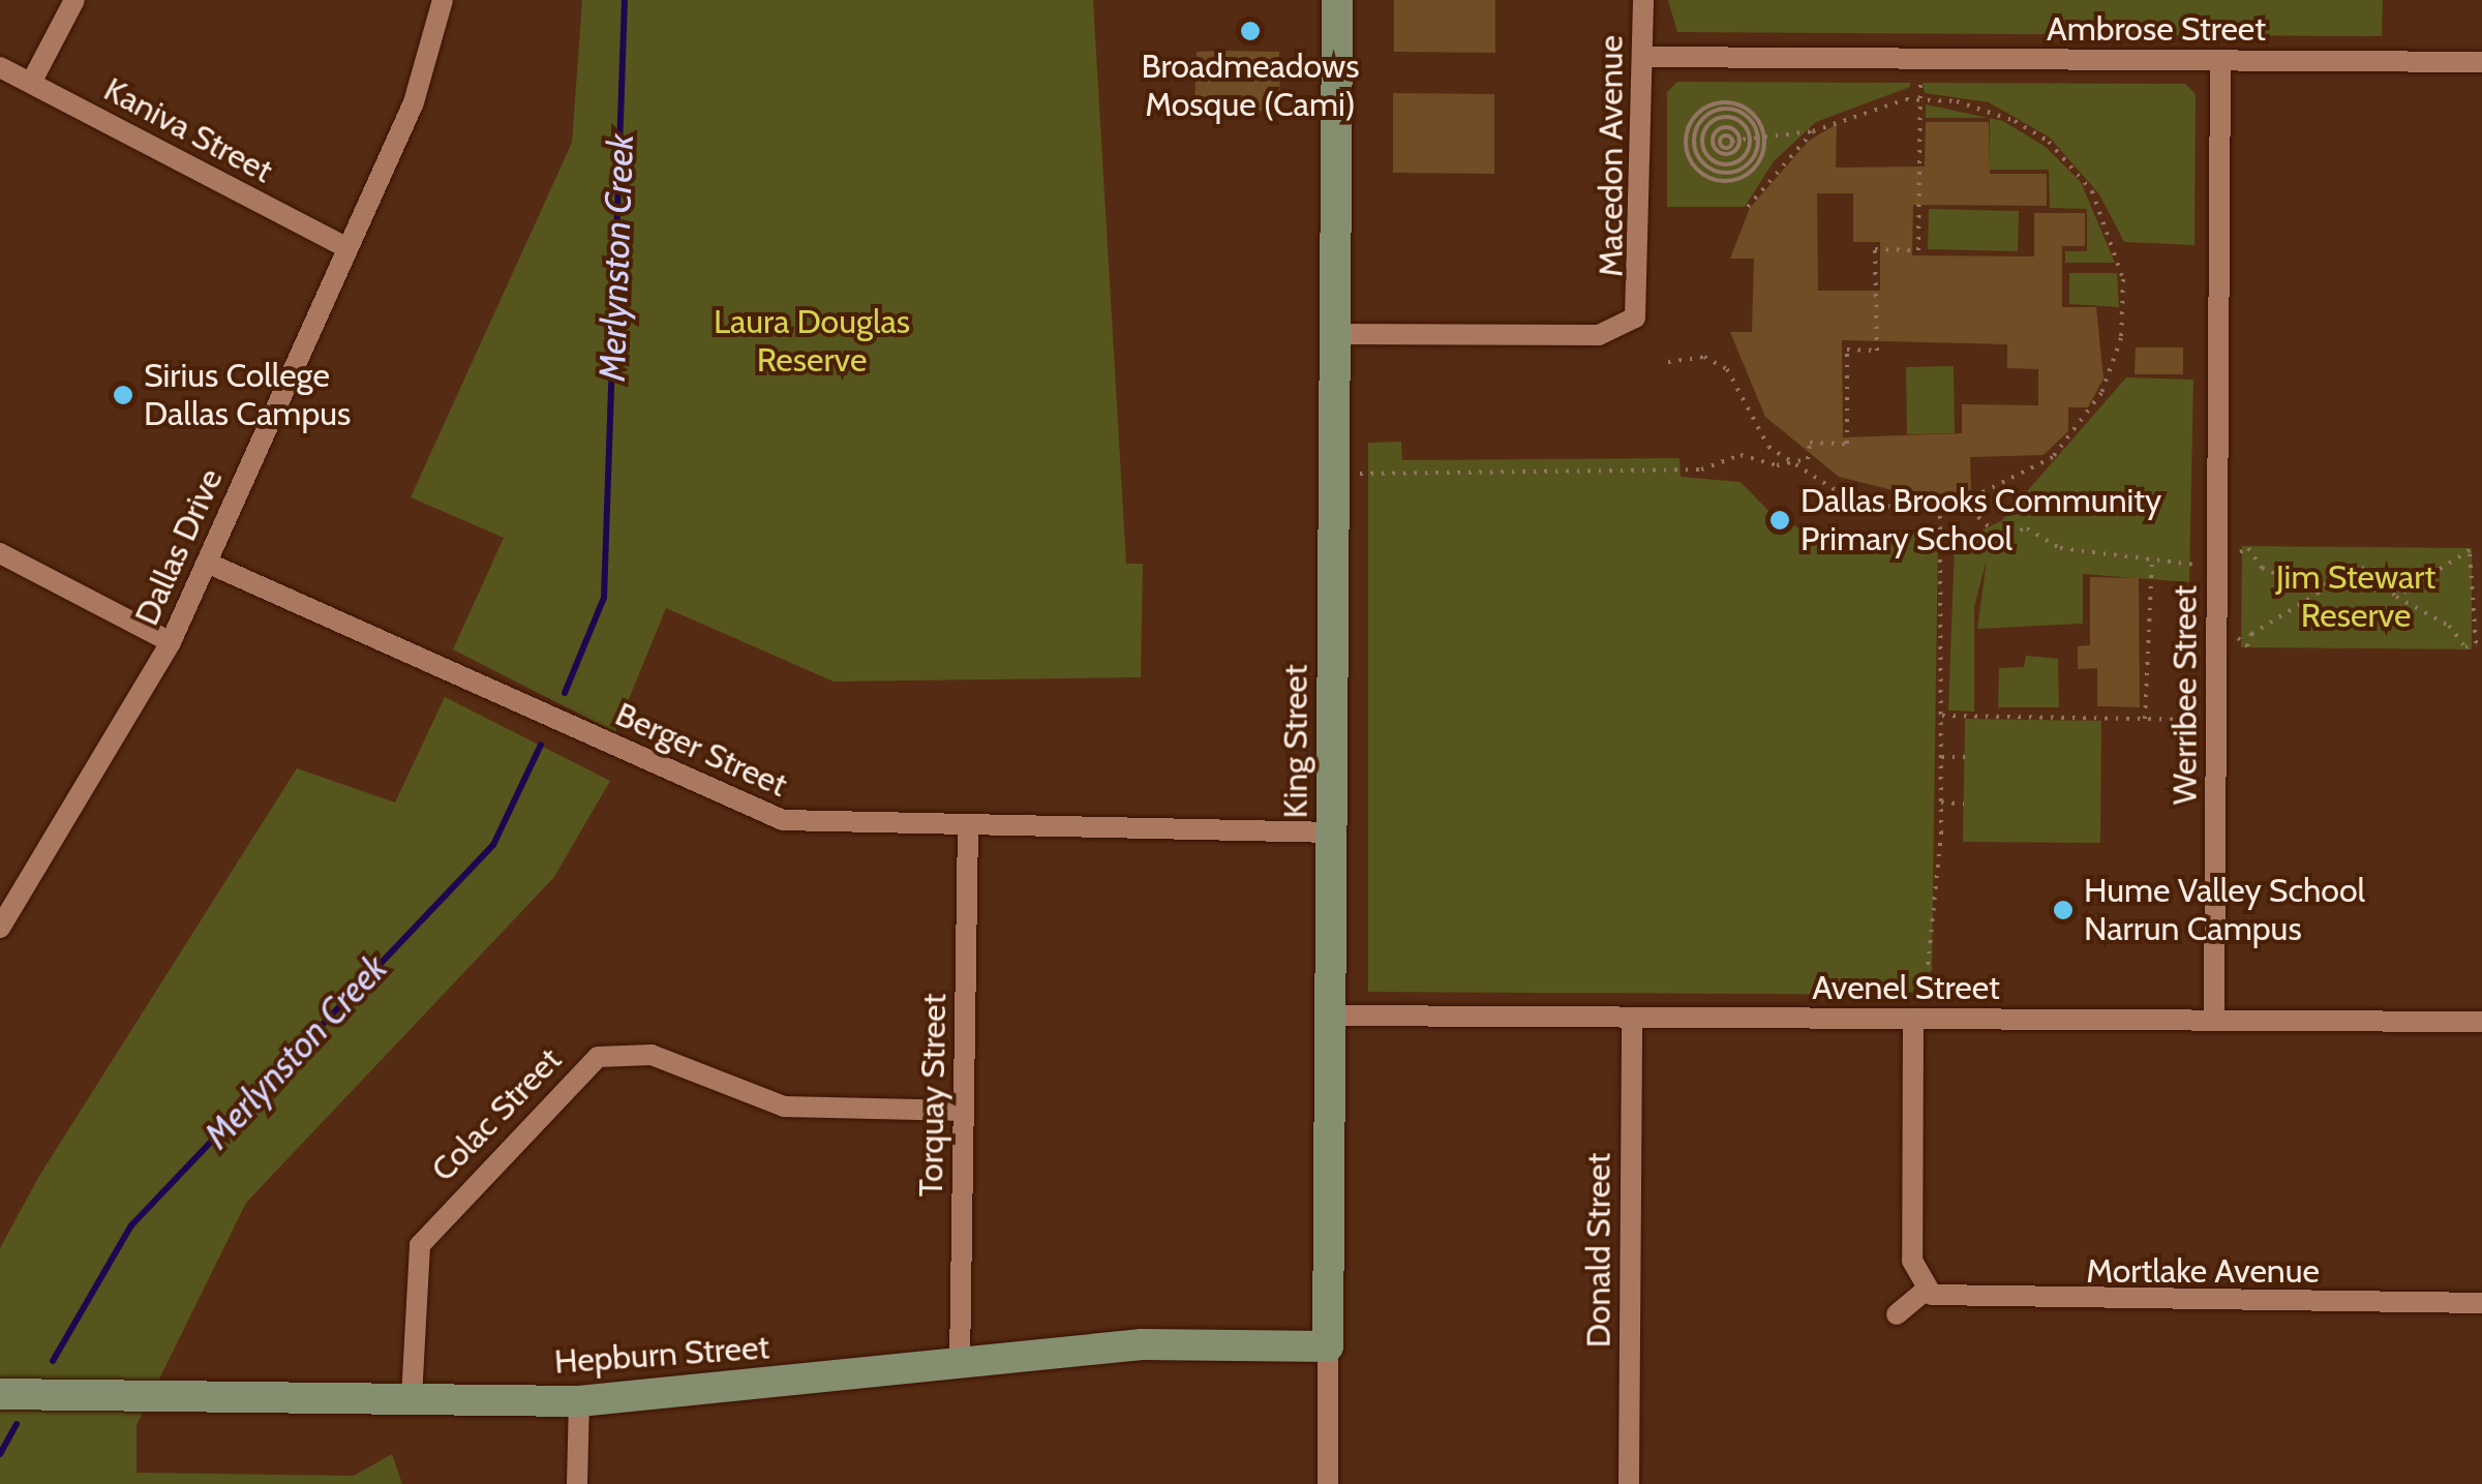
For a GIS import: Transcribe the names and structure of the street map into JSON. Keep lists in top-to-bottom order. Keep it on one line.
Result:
{"streets":{"street":["Ambrose Street","Kaniva Street","Macedon Avenue","Dallas Drive","Werribee Street","King Street","Berger Street","Avenel Street","Torquay Street","Colac Street","Donald Street","Mortlake Avenue","Hepburn Street"]},"crossings":[["Ambrose Street","Macedon Avenue"],["Ambrose Street","Werribee Street"],["Kaniva Street","Dallas Drive"],["Macedon Avenue","King Street"],["Dallas Drive","Berger Street"],["Werribee Street","Avenel Street"],["King Street","Berger Street"],["King Street","Avenel Street"],["King Street","Hepburn Street"],["Berger Street","Torquay Street"],["Avenel Street","Donald Street"],["Torquay Street","Colac Street"],["Torquay Street","Hepburn Street"],["Colac Street","Hepburn Street"]],"water":["Merlynston Creek"],"parks":["Laura Douglas Reserve","Jim Stewart Reserve"],"places":["Broadmeadows Mosque (Cami)","Sirius College Dallas Campus","Dallas Brooks Community Primary School","Hume Valley School Narrun Campus"]}
